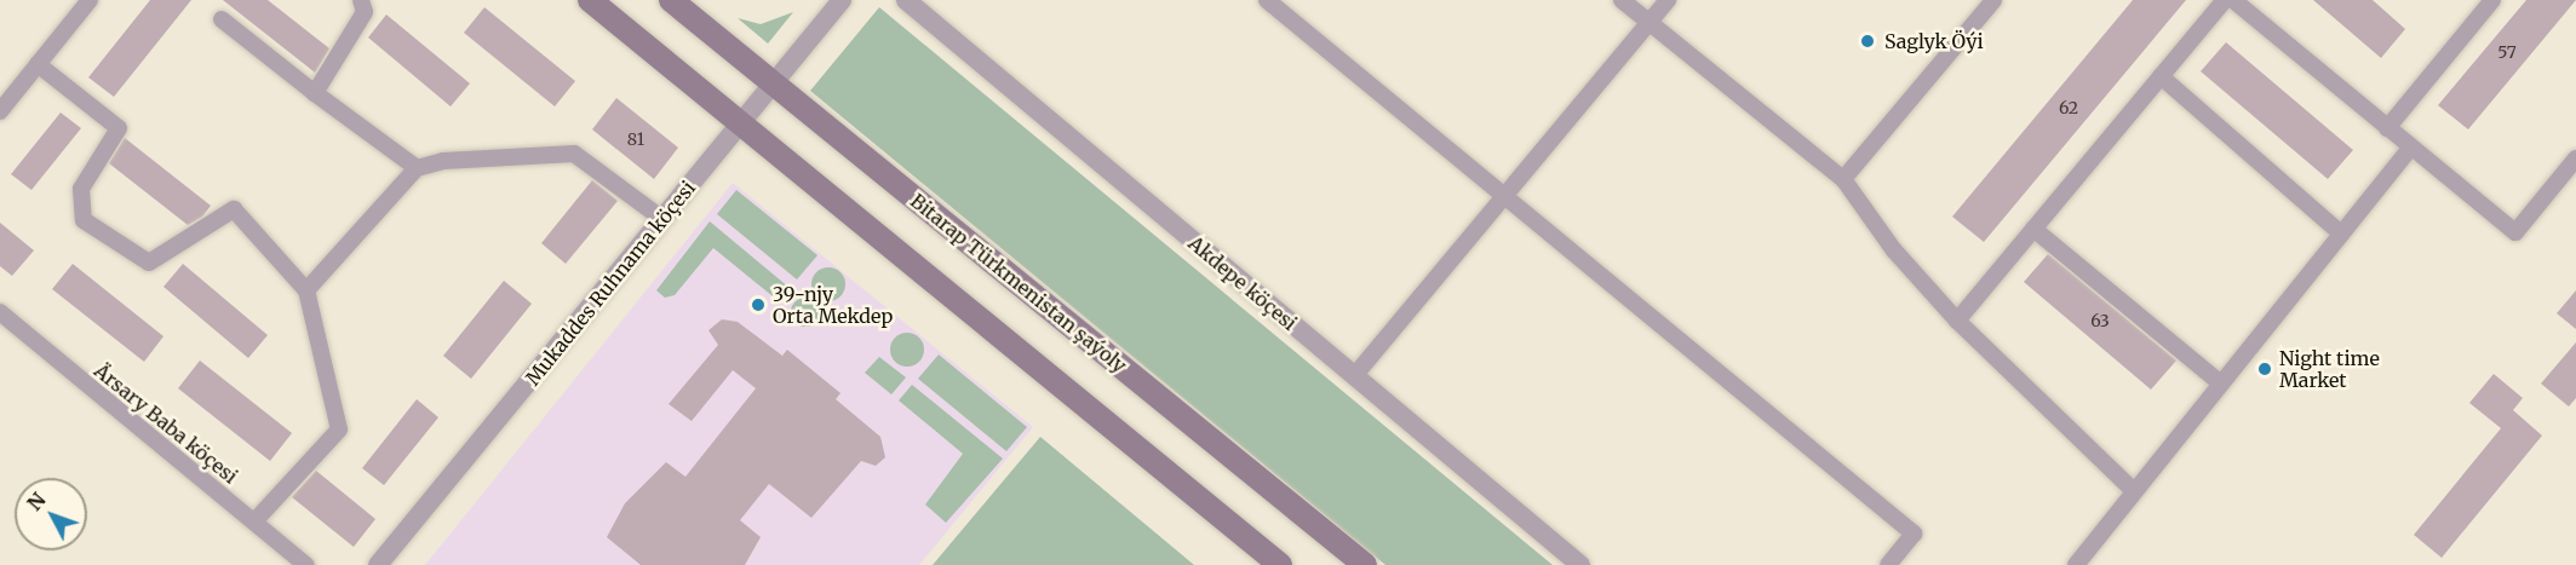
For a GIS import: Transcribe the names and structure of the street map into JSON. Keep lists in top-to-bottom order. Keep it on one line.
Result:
{"streets":{"main road":["Bitarap Türkmenistan şaýoly"],"street":["Mukaddes Ruhnama köçesi","Akdepe köçesi","Ärsary Baba köçesi"]},"crossings":[["Mukaddes Ruhnama köçesi","Bitarap Türkmenistan şaýoly"]],"places":["Saglyk Öýi","39-njy Orta Mekdep","Night time Market"],"house_numbers":["57","62","81","63"],"north":"top left"}
